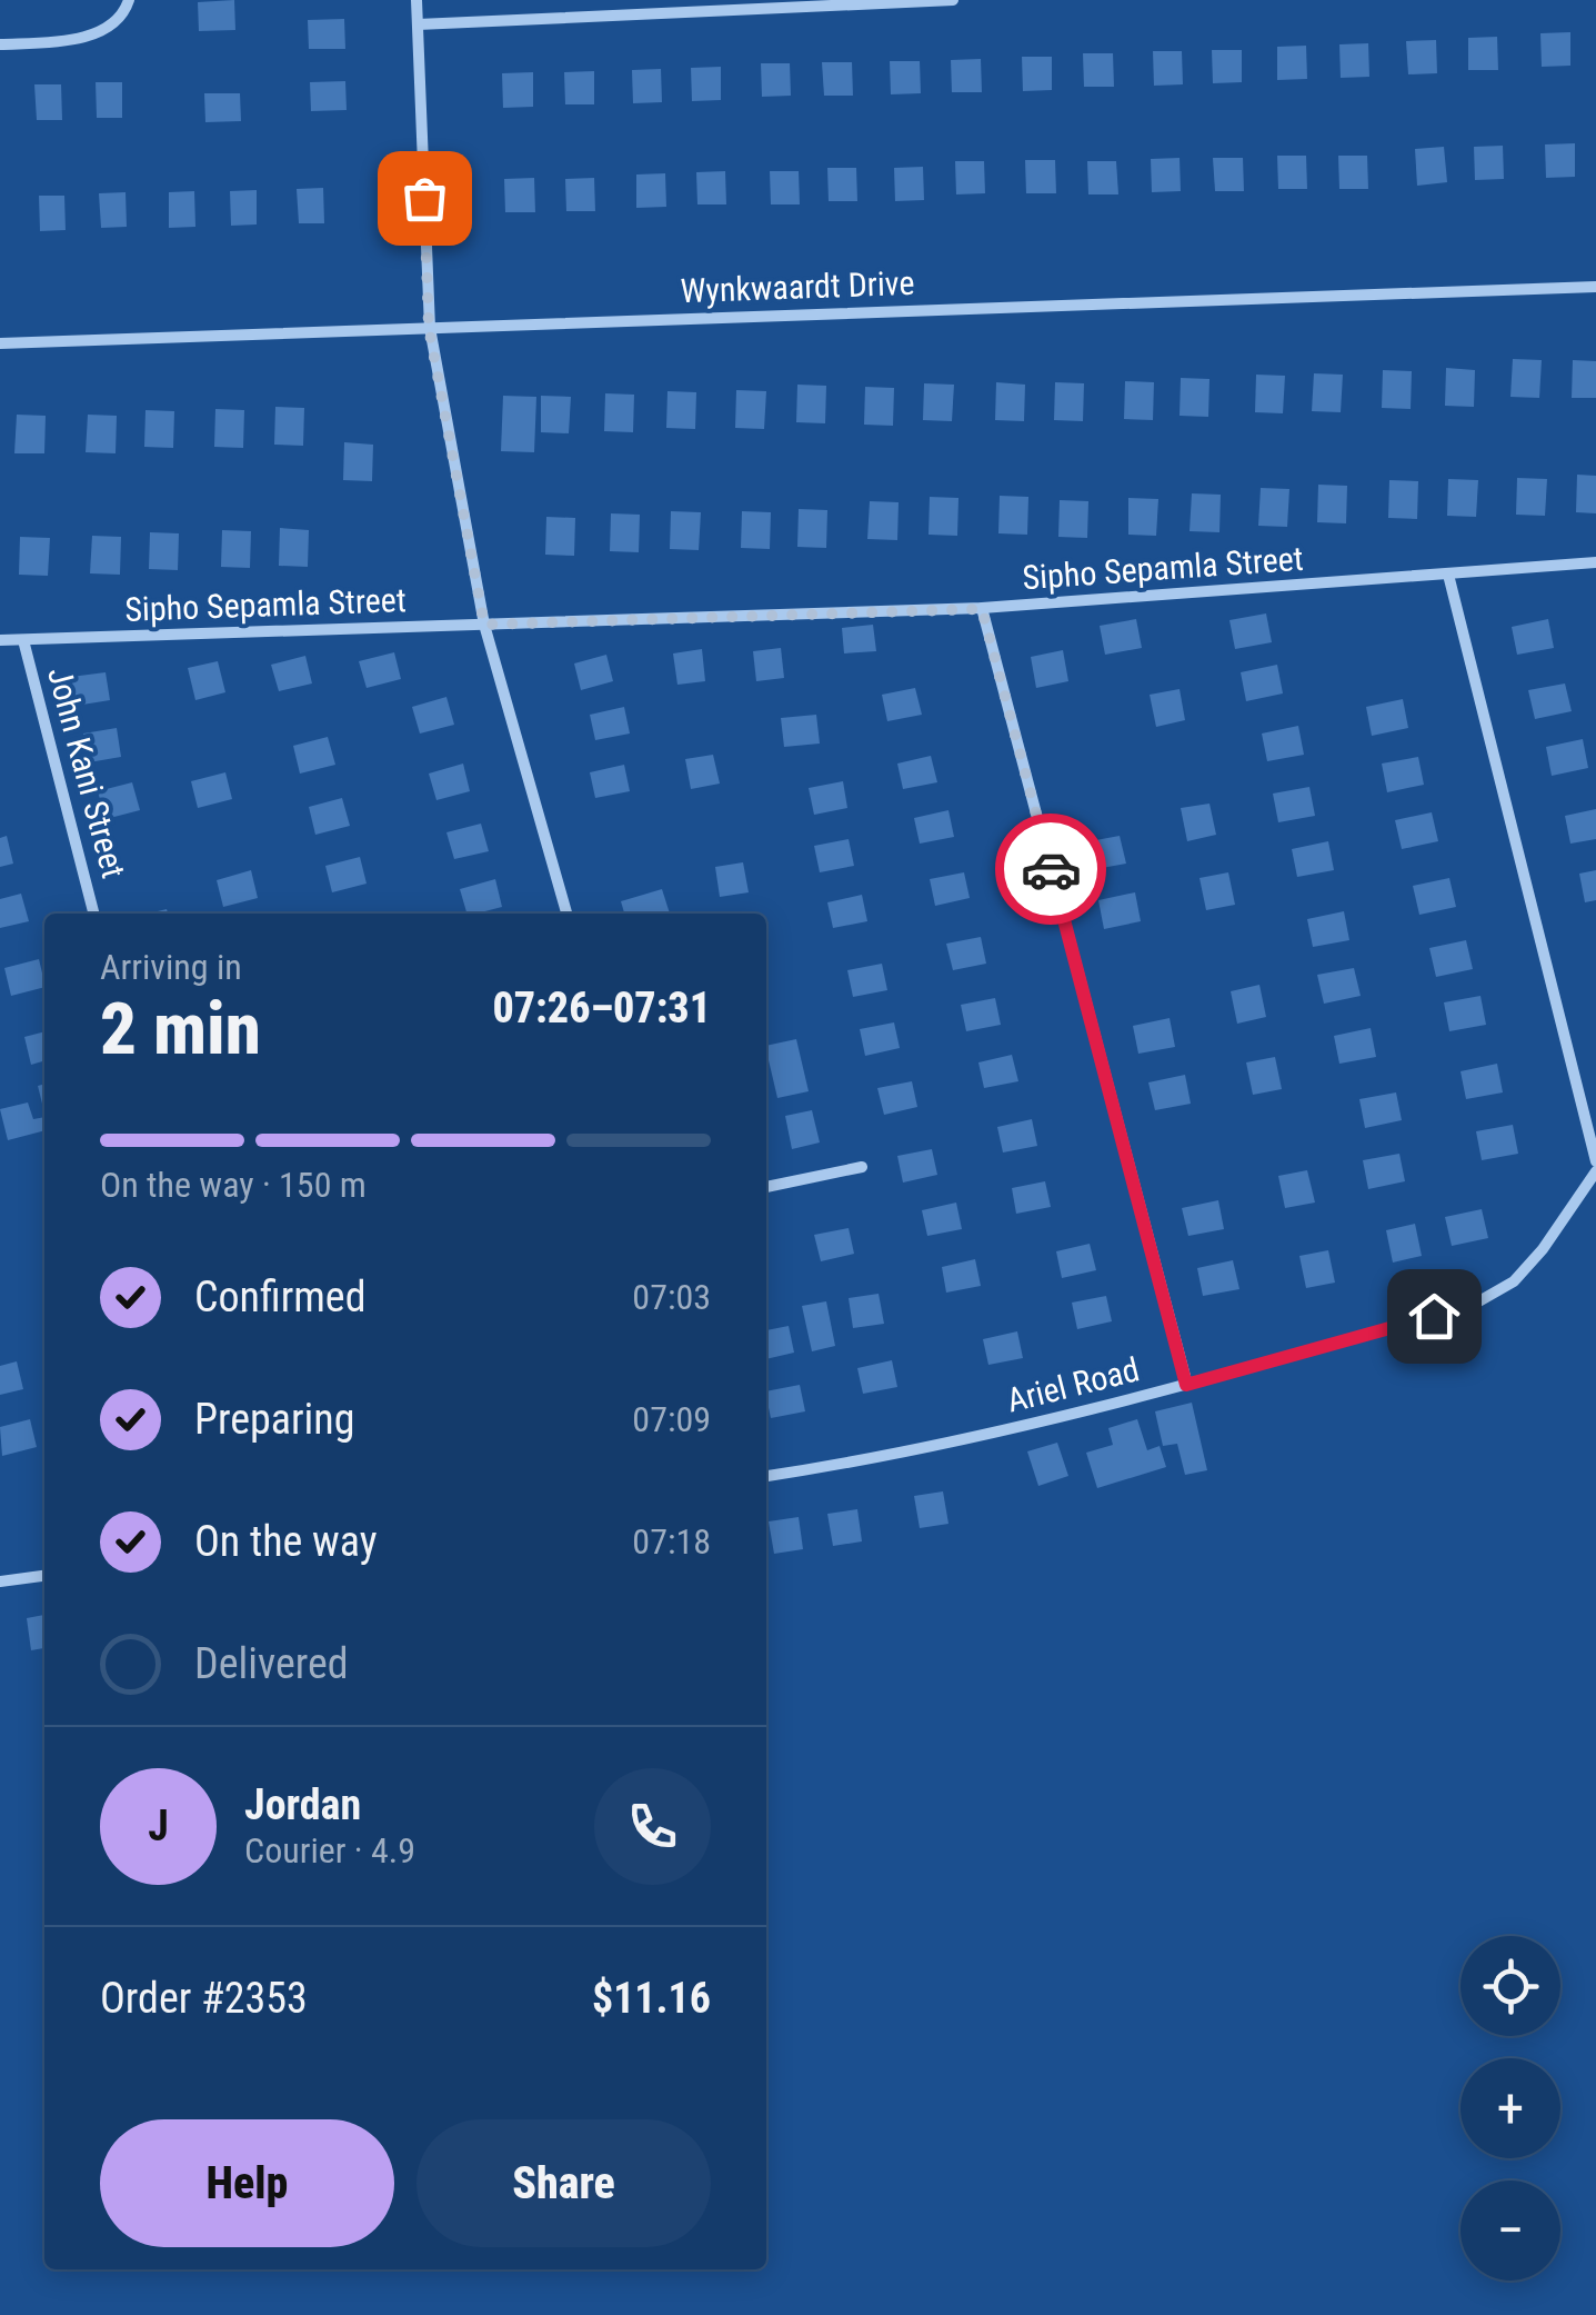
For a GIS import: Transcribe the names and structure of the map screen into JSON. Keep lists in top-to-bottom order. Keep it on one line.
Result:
{"streets":{"street":["Wynkwaardt Drive","Sipho Sepamla Street","John Kani Street","Ariel Road"]},"crossings":[["Sipho Sepamla Street","John Kani Street"]],"page":{"heading":["2 min","Arriving in","07:26–07:31"],"panel":["Jordan","Courier · 4.9","Order #2353","$11.16"],"bar":"On the way · 150 m","list":[["Confirmed","07:03"],["Preparing","07:09"],["On the way","07:18"],"Delivered"],"round":"J","map_buttons":["+","−"],"buttons":["Help","Share"]}}
